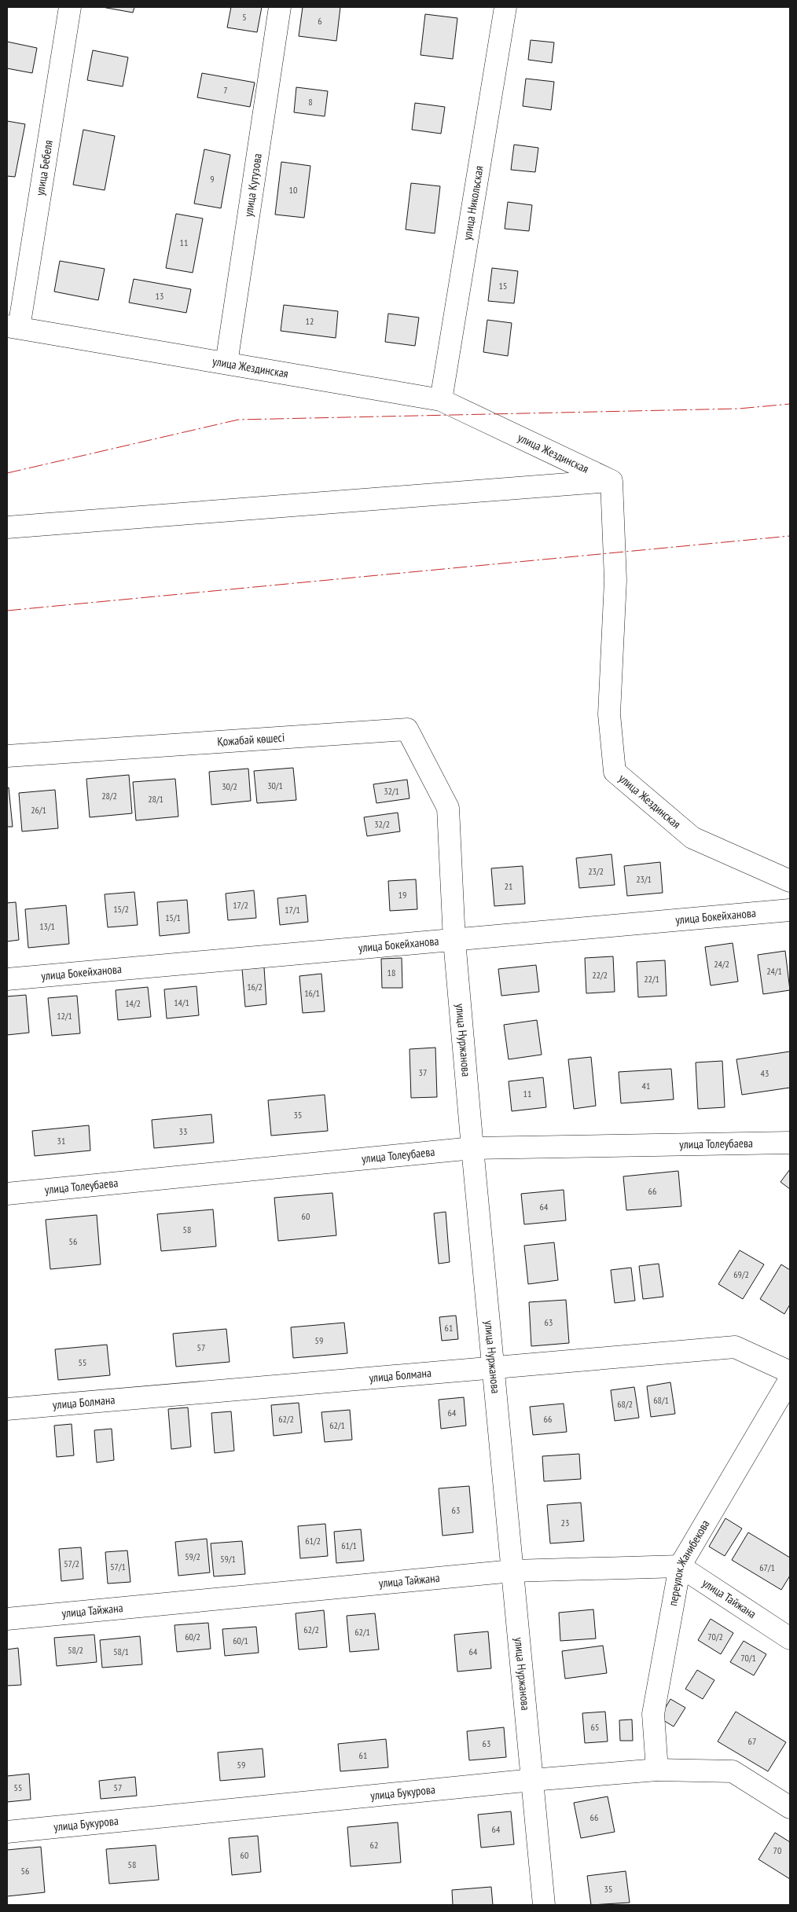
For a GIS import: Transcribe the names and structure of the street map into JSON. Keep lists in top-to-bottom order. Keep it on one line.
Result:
{"streets":{"street":["улица Бебеля","улица Кутузова","улица Никольская","улица Жездинская","Қожабай көшесі","улица Бокейханова","улица Нуржанова","улица Толеубаева","улица Болмана","переулок Жанибекова","улица Тайжана","улица Букурова"]},"crossings":[["улица Бебеля","улица Жездинская"],["улица Кутузова","улица Жездинская"],["улица Никольская","улица Жездинская"],["Қожабай көшесі","улица Нуржанова"],["улица Бокейханова","улица Нуржанова"],["улица Нуржанова","улица Толеубаева"],["улица Нуржанова","улица Болмана"],["улица Нуржанова","улица Тайжана"],["улица Нуржанова","улица Букурова"],["переулок Жанибекова","улица Тайжана"],["переулок Жанибекова","улица Букурова"]],"house_numbers":["5","6","7","8","9","10","11","15","13","12","30/1","30/2","32/1","28/2","28/1","26/1","32/2","23/2","23/1","21","19","17/2","15/2","17/1","15/1","13/1","24/2","24/1","18","22/2","22/1","16/2","16/1","14/1","14/2","12/1","37","43","41","11","35","33","31","66","64","60","58","56","69/2","63","61","59","57","55","68/1","68/2","64","62/2","66","62/1","63","23","61/2","61/1","59/2","59/1","57/2","57/1","67/1","62/2","62/1","60/2","70/2","60/1","58/2","58/1","64","70/1","65","67","63","61","59","55","57","66","64","62","70","60","58","56","35"]}
